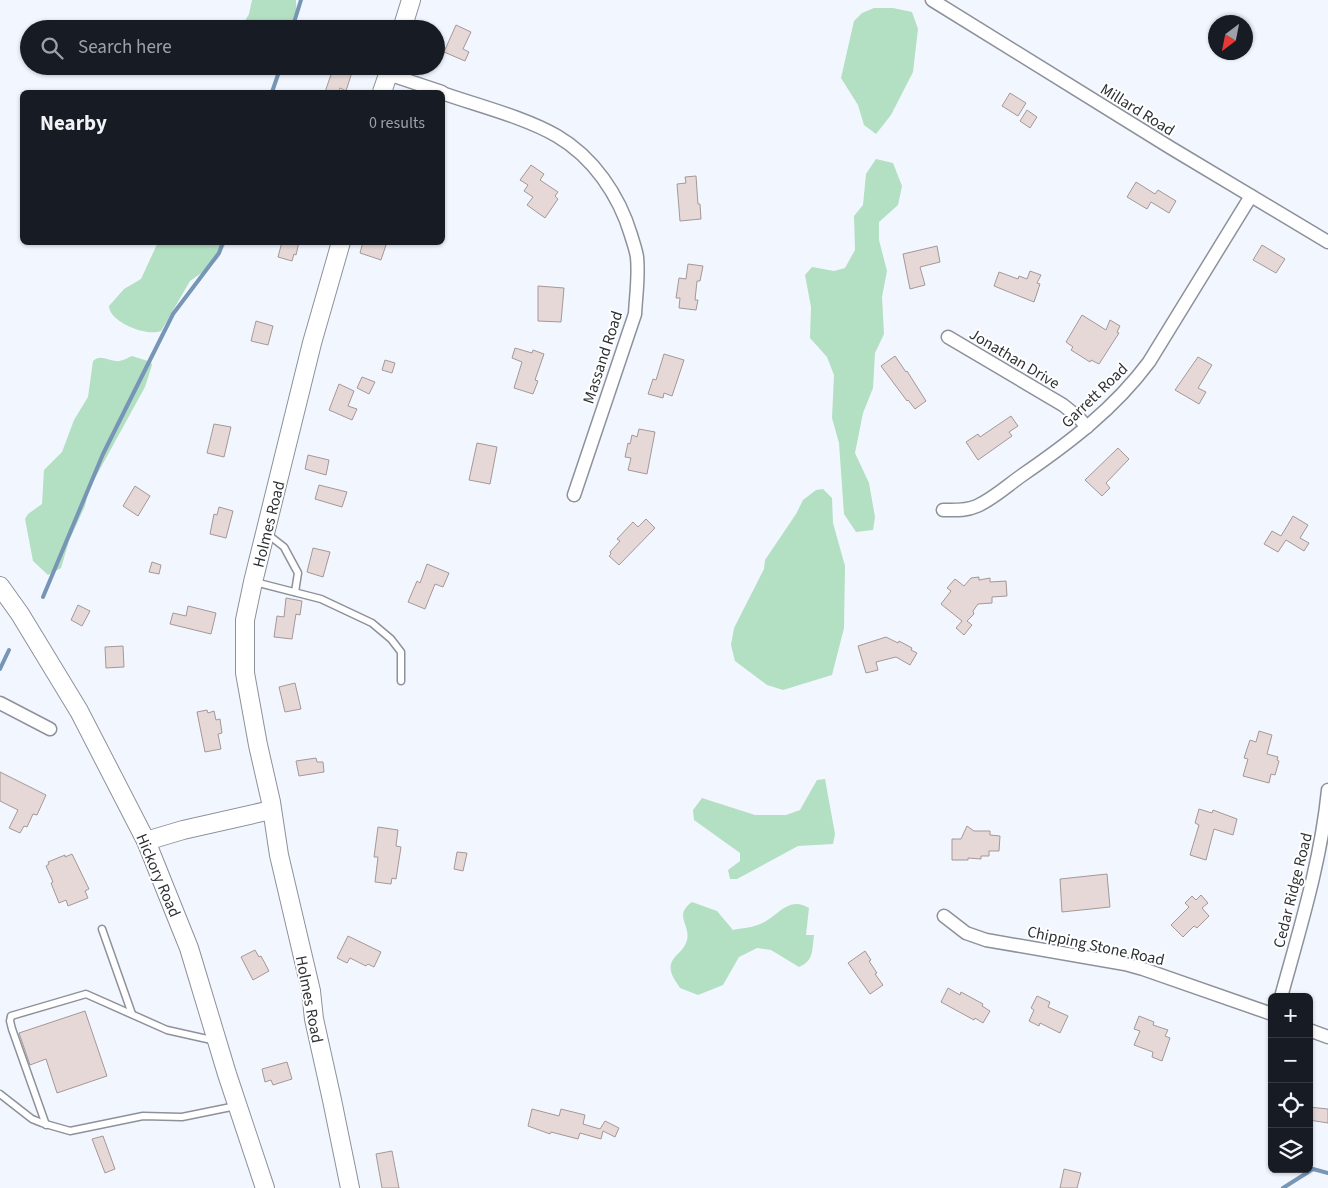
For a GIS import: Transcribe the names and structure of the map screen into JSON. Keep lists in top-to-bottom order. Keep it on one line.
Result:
{"streets":{"street":["Millard Road","Massand Road","Jonathan Drive","Garrett Road","Holmes Road","Hickory Road","Cedar Ridge Road","Chipping Stone Road"]},"crossings":[["Millard Road","Garrett Road"],["Jonathan Drive","Garrett Road"]],"north":"bottom left","page":{"search":"Search here","heading":["Nearby","0 results"],"map_buttons":["+","−"]}}
